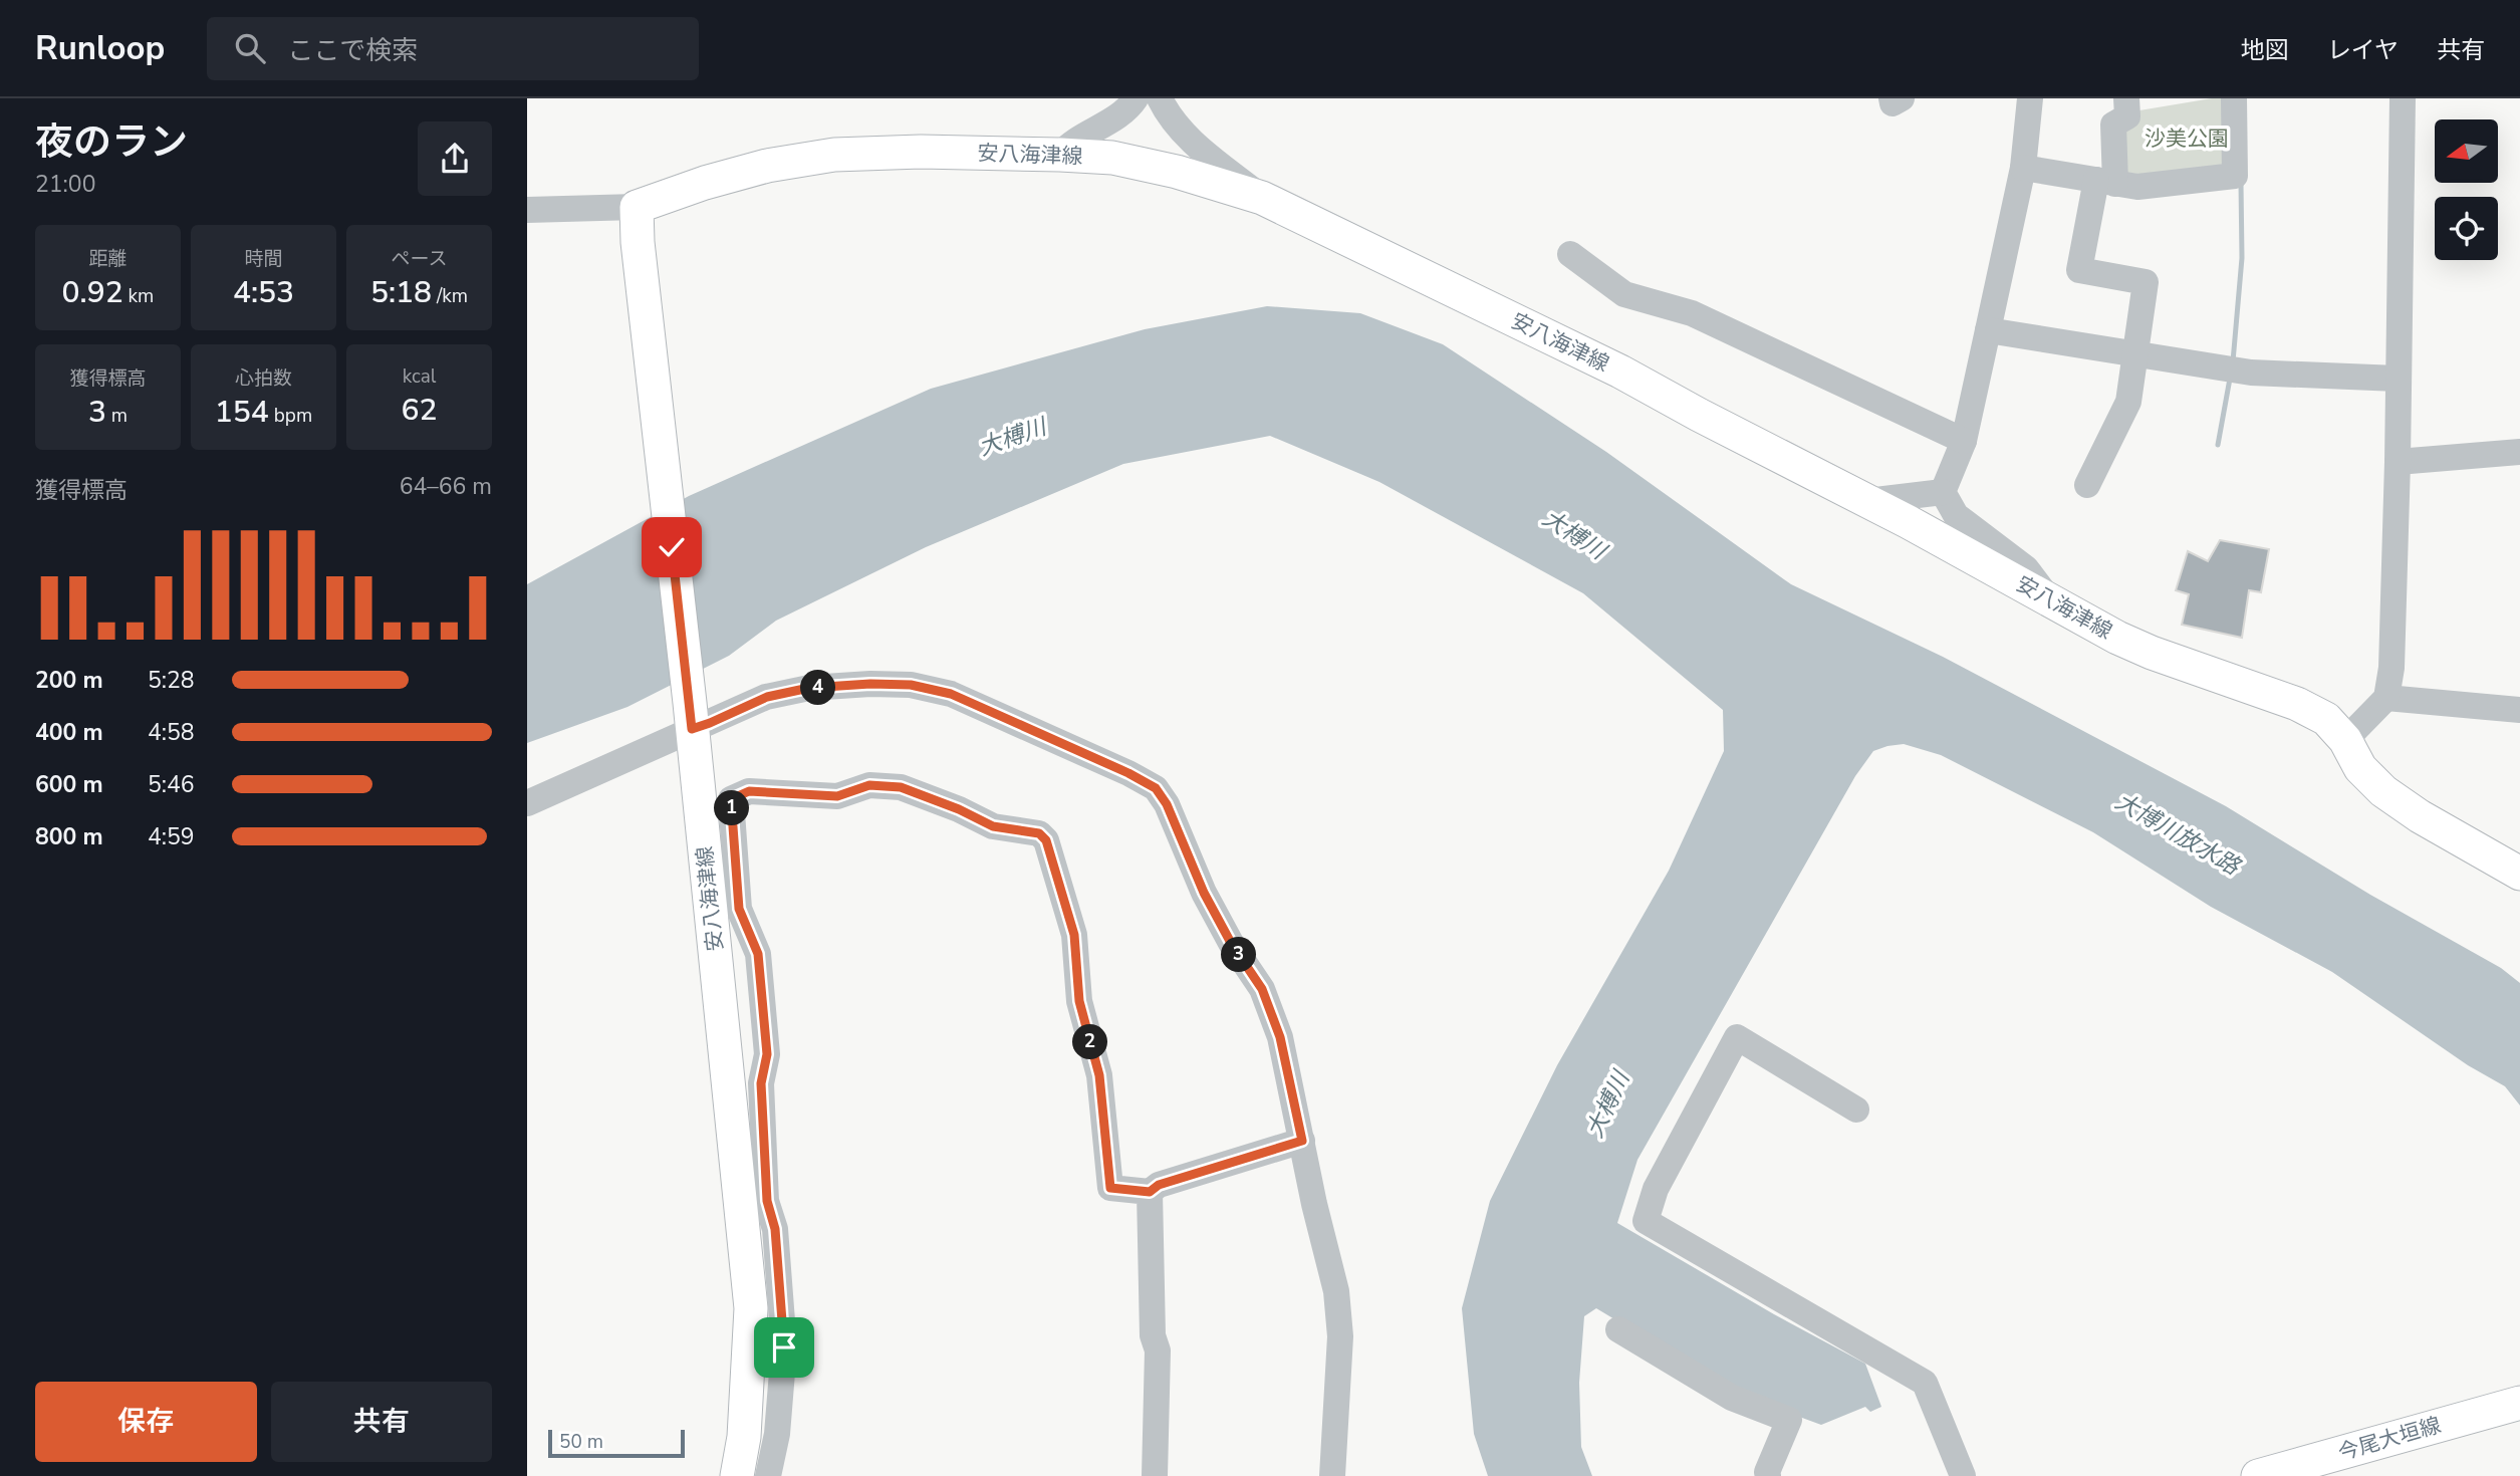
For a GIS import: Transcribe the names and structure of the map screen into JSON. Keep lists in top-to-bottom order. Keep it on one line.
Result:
{"streets":{"main road":["安八海津線","今尾大垣線"]},"water":["大榑川","大博川放水路"],"parks":["沙美公園"],"scale_bar":"50 m","north":"left","page":{"header":"Runloop","search":"ここで検索","nav":["地図","レイヤ","共有"],"heading":["夜のラン","21:00"],"stats":[["距離","0.92 km"],["時間","4:53"],["ペース","5:18 /km"],["獲得標高","3 m"],["心拍数","154 bpm"],["kcal","62"]],"chart":["獲得標高","64–66 m"],"list":[{"name":"200 m","note":"5:28"},{"name":"400 m","note":"4:58"},{"name":"600 m","note":"5:46"},{"name":"800 m","note":"4:59"}],"pins":["4","1","3","2"],"buttons":["保存","共有"],"scale":"50 m"}}
